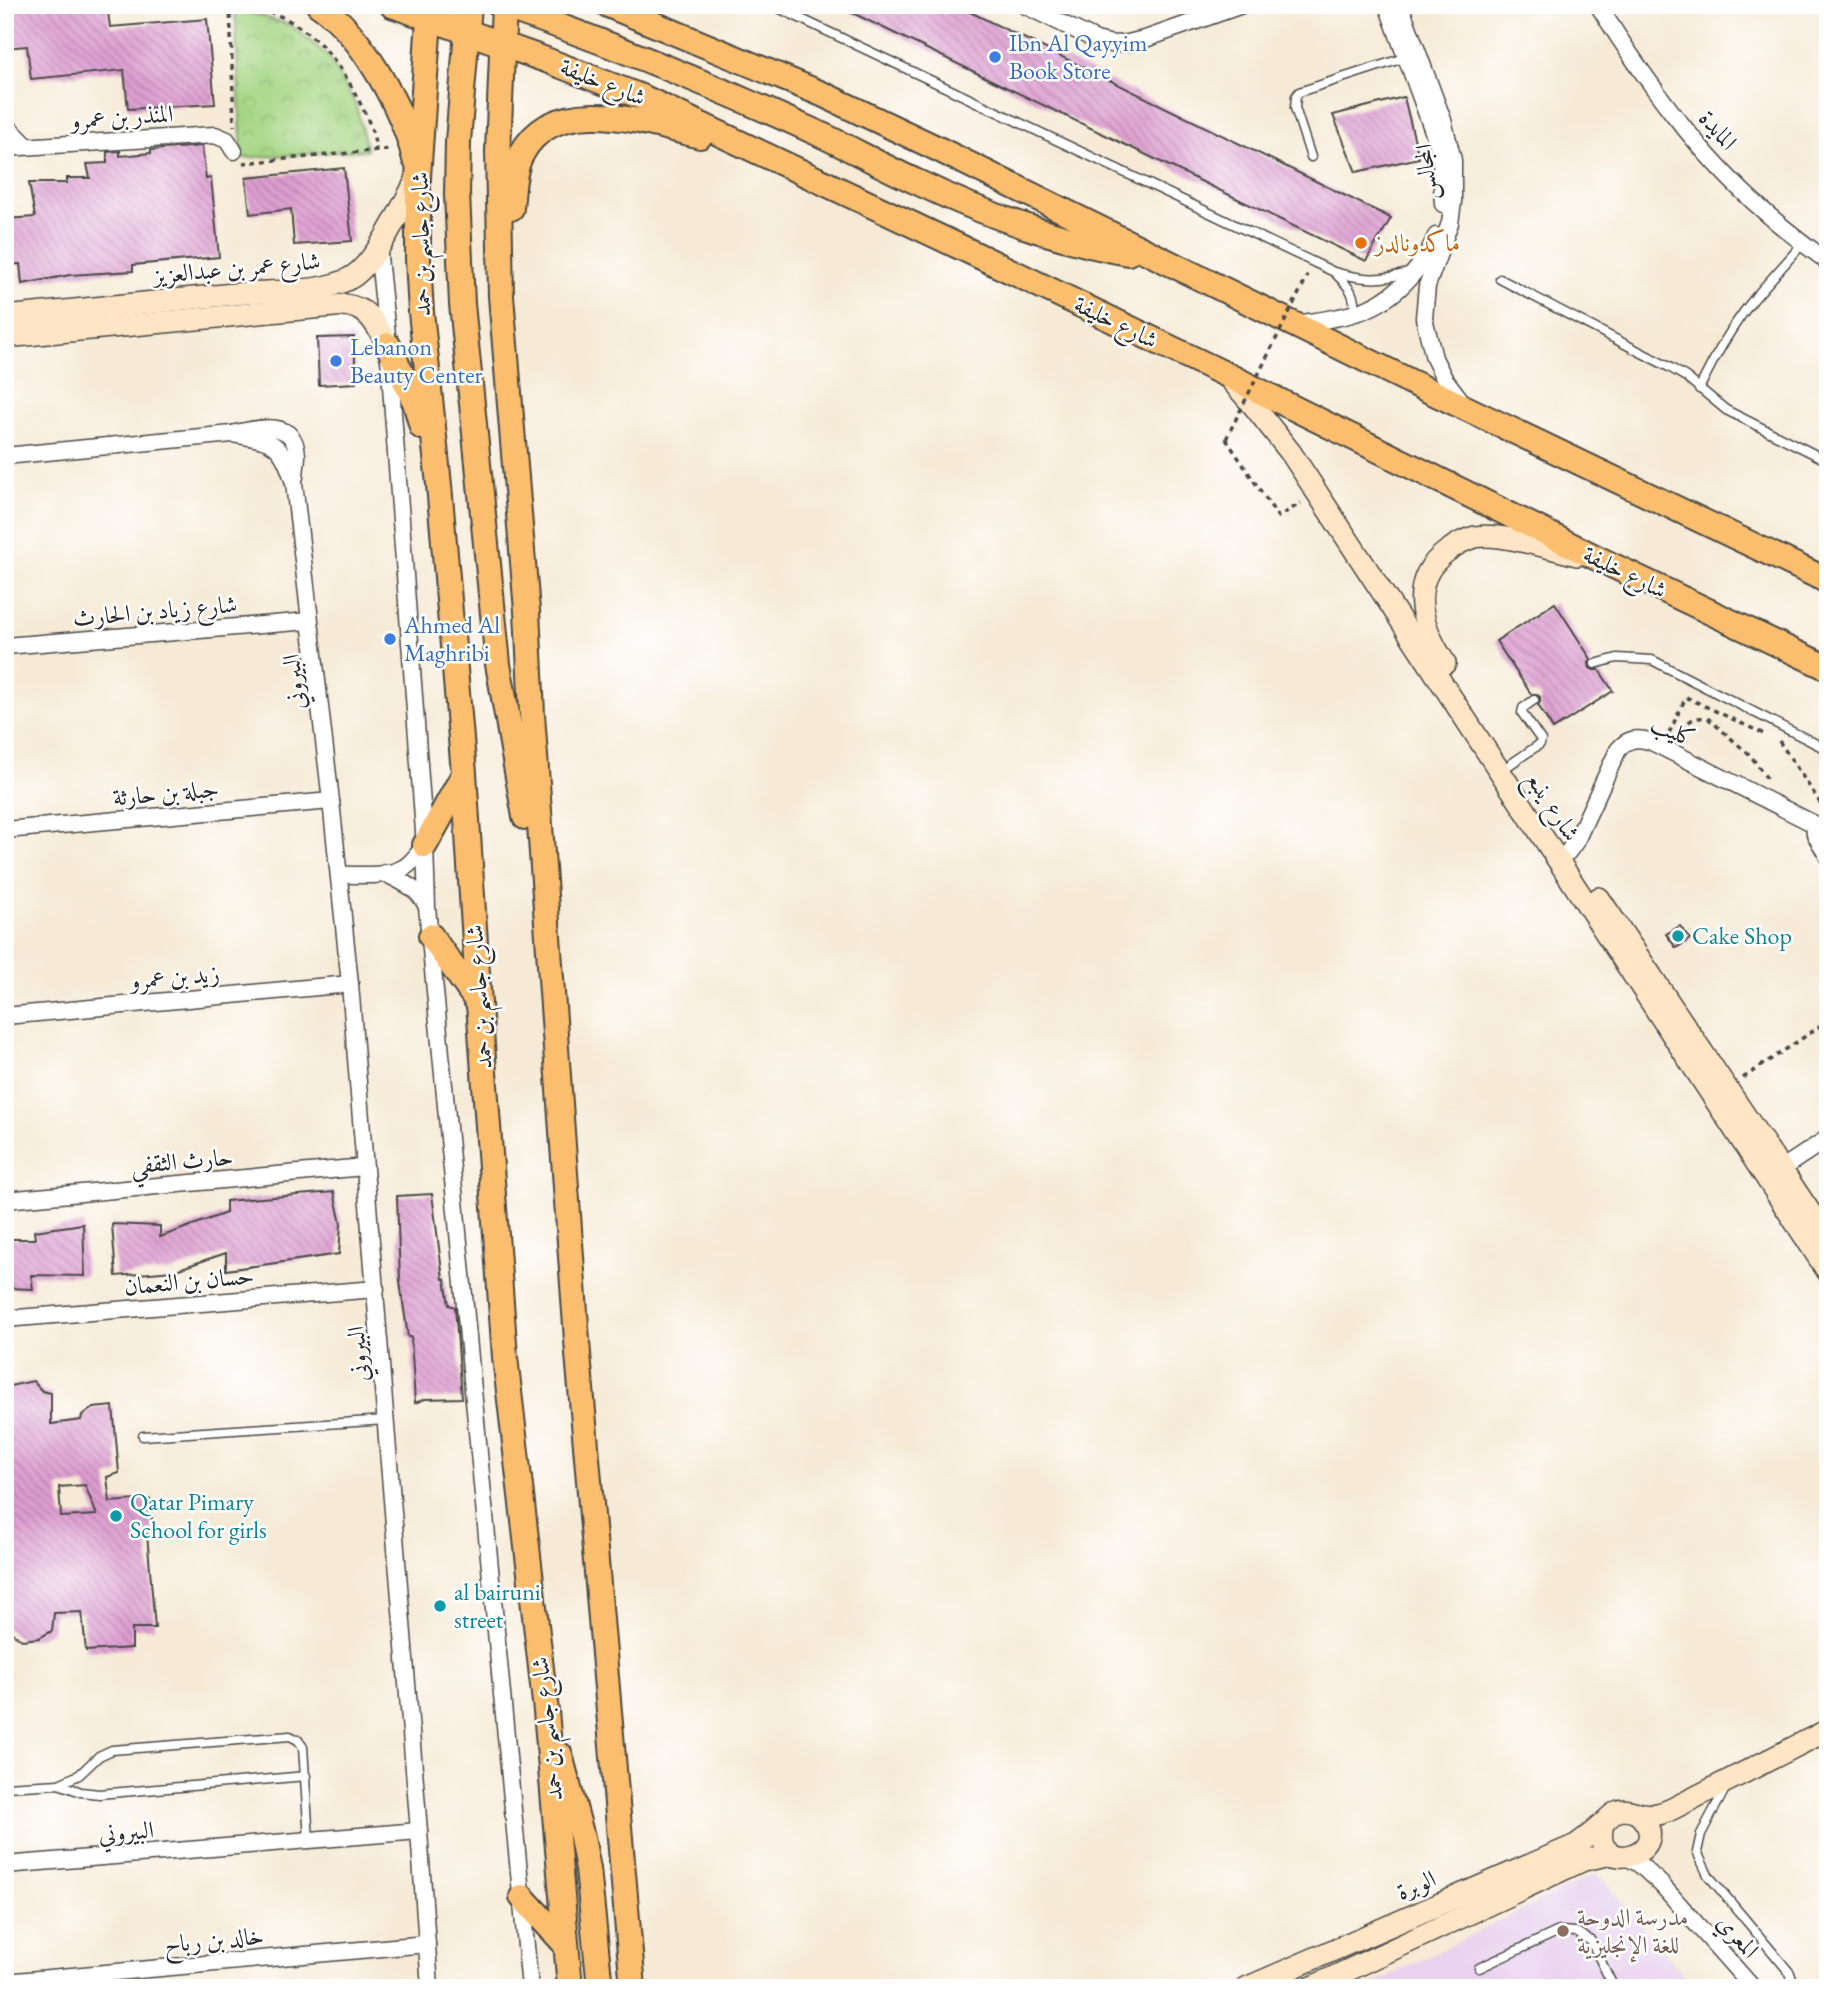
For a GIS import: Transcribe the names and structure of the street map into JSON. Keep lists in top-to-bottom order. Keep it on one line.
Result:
{"streets":{"main road":["شارع خليفة","شارع جاسم بن حمد"],"street":["المنذر بن عمرو","المايدة","المجالس","شارع عمر بن عبدالعزيز","شارع زياد بن الحارث","البيروني","كليب","جبلة بن حارثة","شارع ينبع","زيد بن عمرو","حارث الثقفي","حسان بن النعمان","الوبرة","المعري","خالد بن رباح"]},"crossings":[["شارع خليفة","شارع جاسم بن حمد"],["شارع خليفة","شارع ينبع"],["شارع جاسم بن حمد","شارع عمر بن عبدالعزيز"],["شارع زياد بن الحارث","البيروني"],["البيروني","جبلة بن حارثة"],["البيروني","زيد بن عمرو"],["البيروني","حارث الثقفي"],["البيروني","حسان بن النعمان"],["البيروني","خالد بن رباح"],["كليب","شارع ينبع"],["الوبرة","المعري"]],"places":["Ibn Al Qayyim Book Store","ماكدونالدز","Lebanon Beauty Center","Ahmed Al Maghribi","Cake Shop","Qatar Pimary School for girls","al bairuni street","مدرسة الدوحة للغة الإنجليزية"]}
